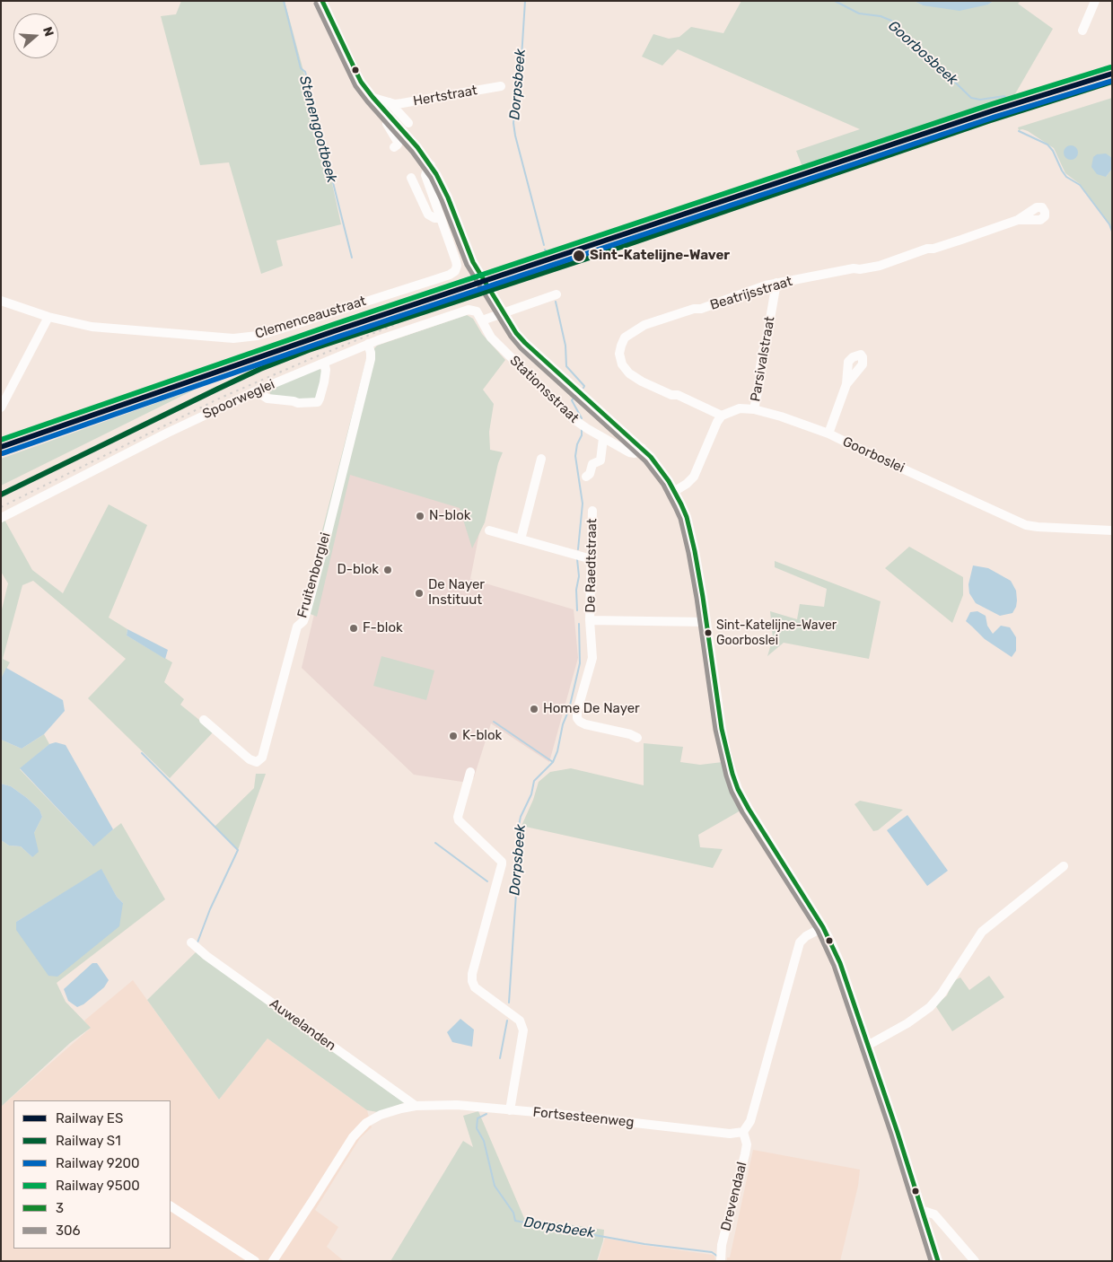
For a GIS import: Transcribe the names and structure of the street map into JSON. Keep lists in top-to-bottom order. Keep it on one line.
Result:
{"streets":{"street":["Hertstraat","Beatrijsstraat","Clemenceaustraat","Parsivalstraat","Stationsstraat","Spoorweglei","Goorboslei","De Raedtstraat","Fruitenborglei","Auwelanden","Fortsesteenweg","Drevendaal"]},"crossings":[["Beatrijsstraat","Parsivalstraat"],["Beatrijsstraat","Goorboslei"],["Clemenceaustraat","Stationsstraat"],["Parsivalstraat","Goorboslei"],["Stationsstraat","Spoorweglei"],["Spoorweglei","Fruitenborglei"],["Auwelanden","Fortsesteenweg"],["Fortsesteenweg","Drevendaal"]],"water":["Goorbosbeek","Dorpsbeek","Stenengootbeek"],"places":["Sint-Katelijne-Waver","N-blok","D-blok","De Nayer Instituut","F-blok","Sint-Katelijne-Waver Goorboslei","Home De Nayer","K-blok"],"lines":["transit line 3","transit line 306","rail line 9500","rail line ES","rail line 9200","rail line S1"],"legend":["Railway ES","Railway S1","Railway 9200","Railway 9500","3","306"],"north":"right"}
